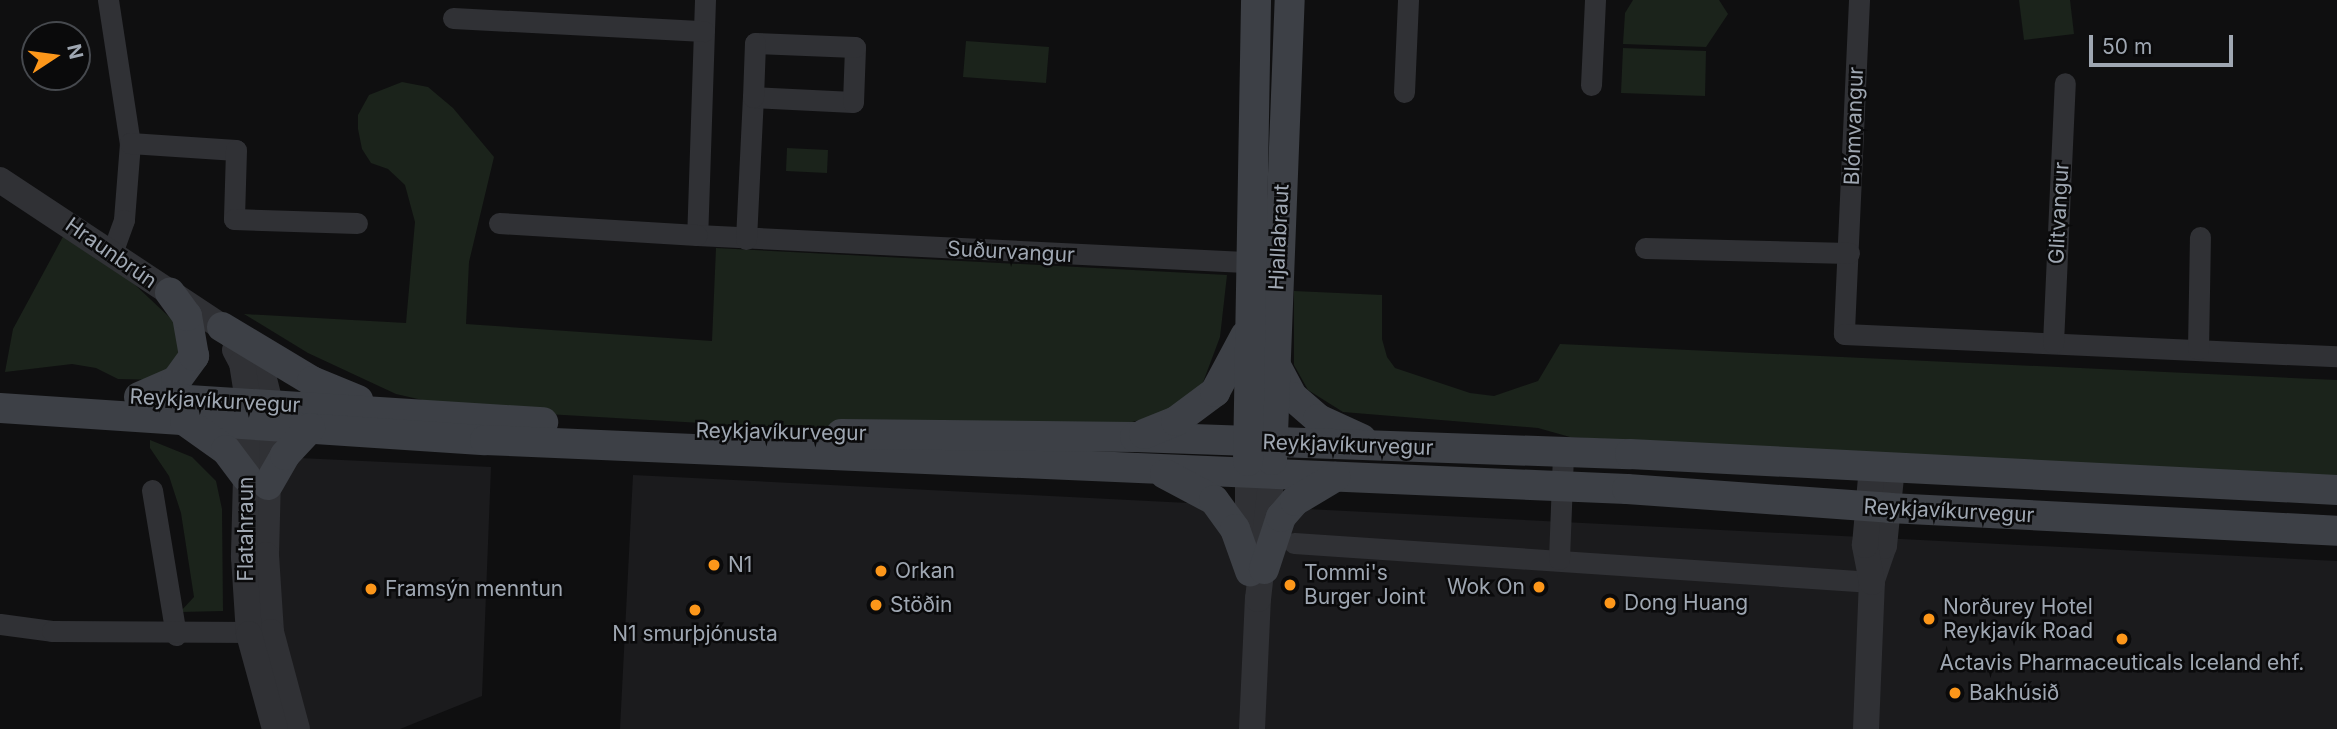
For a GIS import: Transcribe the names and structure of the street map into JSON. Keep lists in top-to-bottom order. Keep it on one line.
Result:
{"streets":{"main road":["Hjallabraut","Reykjavíkurvegur"],"street":["Blómvangur","Glitvangur","Suðurvangur","Hraunbrún","Flatahraun"]},"crossings":[["Blómvangur","Glitvangur"],["Hjallabraut","Suðurvangur"],["Hjallabraut","Reykjavíkurvegur"],["Hraunbrún","Reykjavíkurvegur"],["Hraunbrún","Flatahraun"],["Reykjavíkurvegur","Flatahraun"]],"places":["N1","Orkan","Tommi's Burger Joint","Wok On","Framsýn menntun","Dong Huang","Stöðin","N1 smurþjónusta","Norðurey Hotel Reykjavík Road","Actavis Pharmaceuticals Iceland ehf.","Bakhúsið"],"scale_bar":"50 m","north":"right"}
